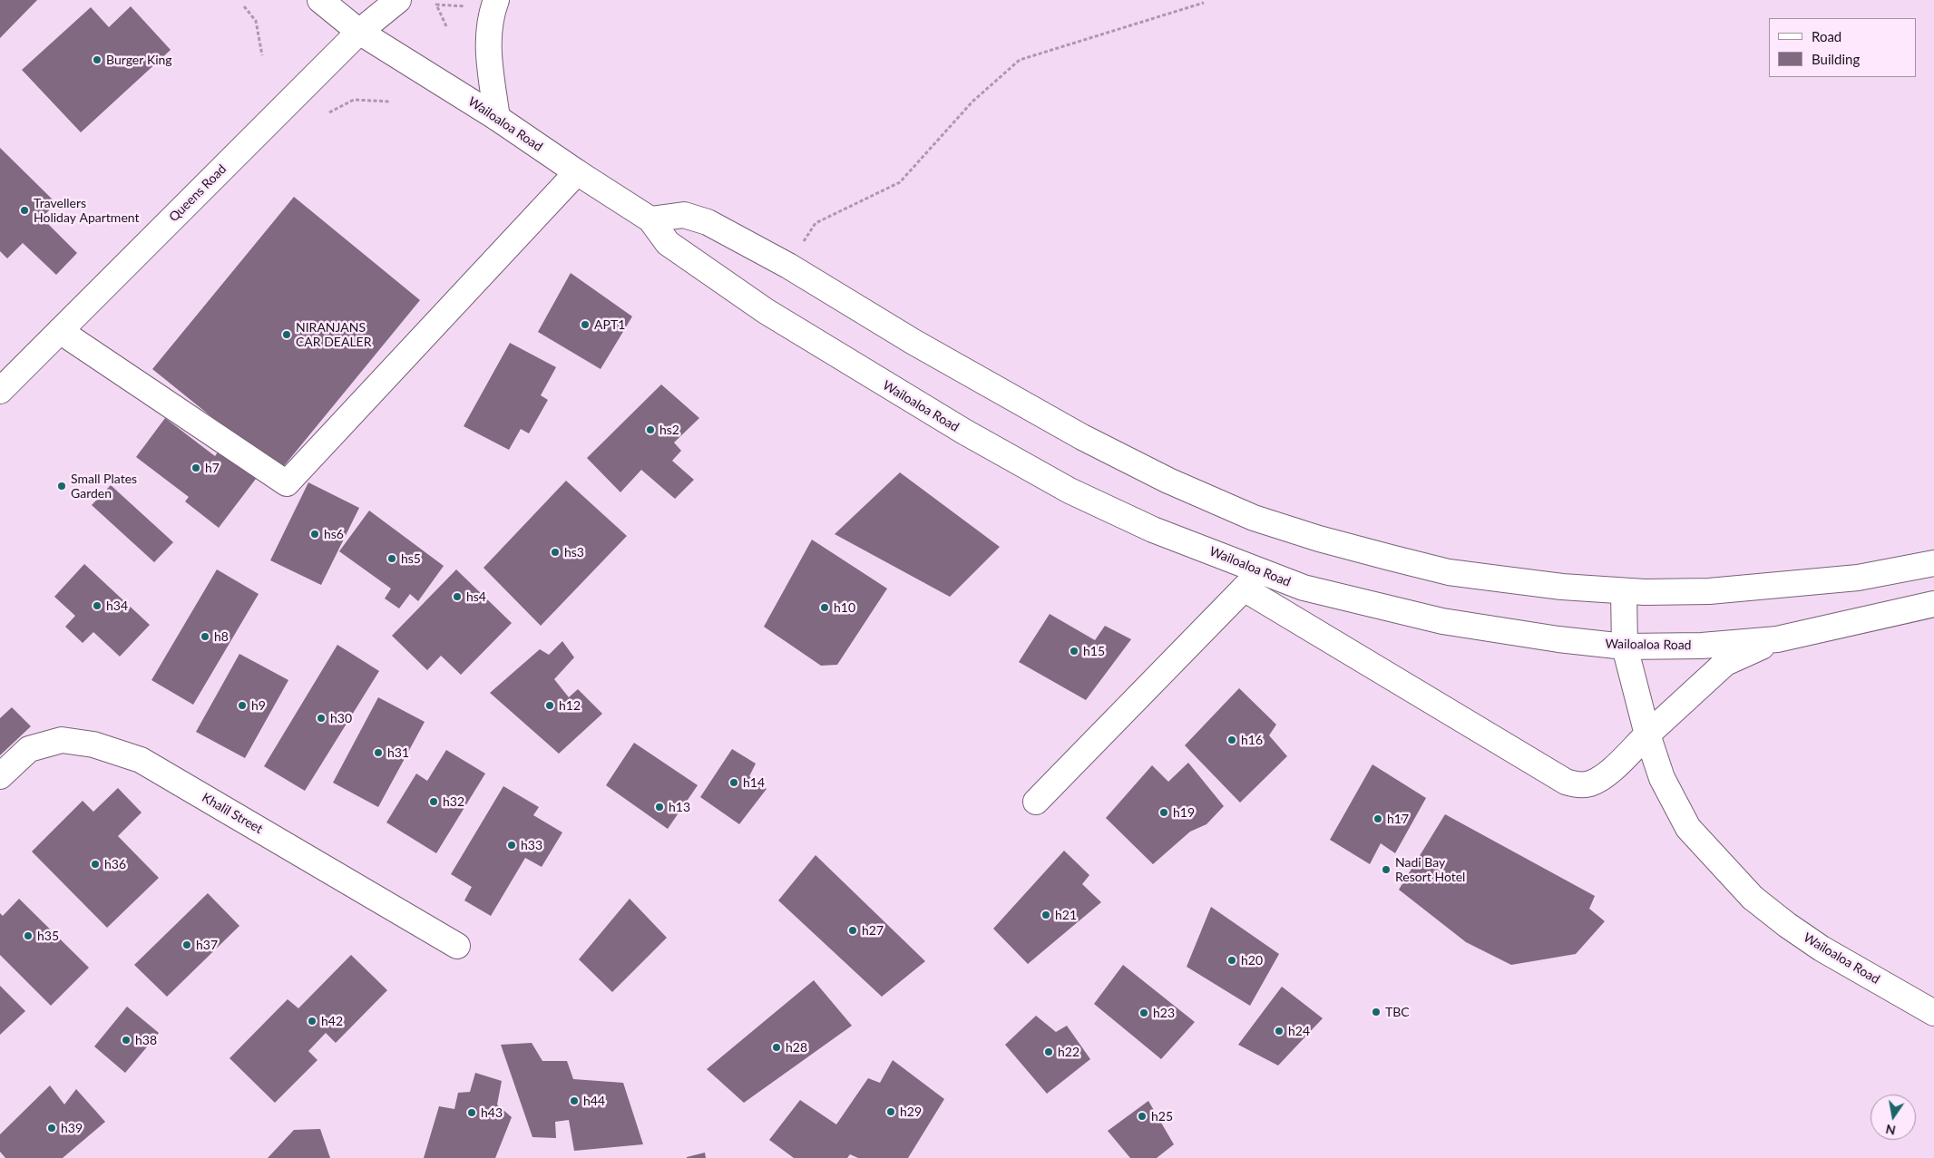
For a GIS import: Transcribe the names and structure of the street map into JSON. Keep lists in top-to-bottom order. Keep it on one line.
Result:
{"streets":{"main road":["Wailoaloa Road","Queens Road","Khalil Street"]},"crossings":[["Wailoaloa Road","Queens Road"]],"places":["Burger King","Travellers Holiday Apartment","APT1","NIRANJANS CAR DEALER","hs2","h7","Small Plates Garden","hs6","hs3","hs5","hs4","h34","h10","h8","h15","h9","h12","h30","h16","h31","h14","h32","h13","h19","h17","h33","h36","Nadi Bay Resort Hotel","h21","h27","h35","h37","h20","TBC","h23","h42","h24","h38","h28","h22","h44","h29","h43","h25","h39"],"legend":["Road","Building"],"north":"bottom"}
